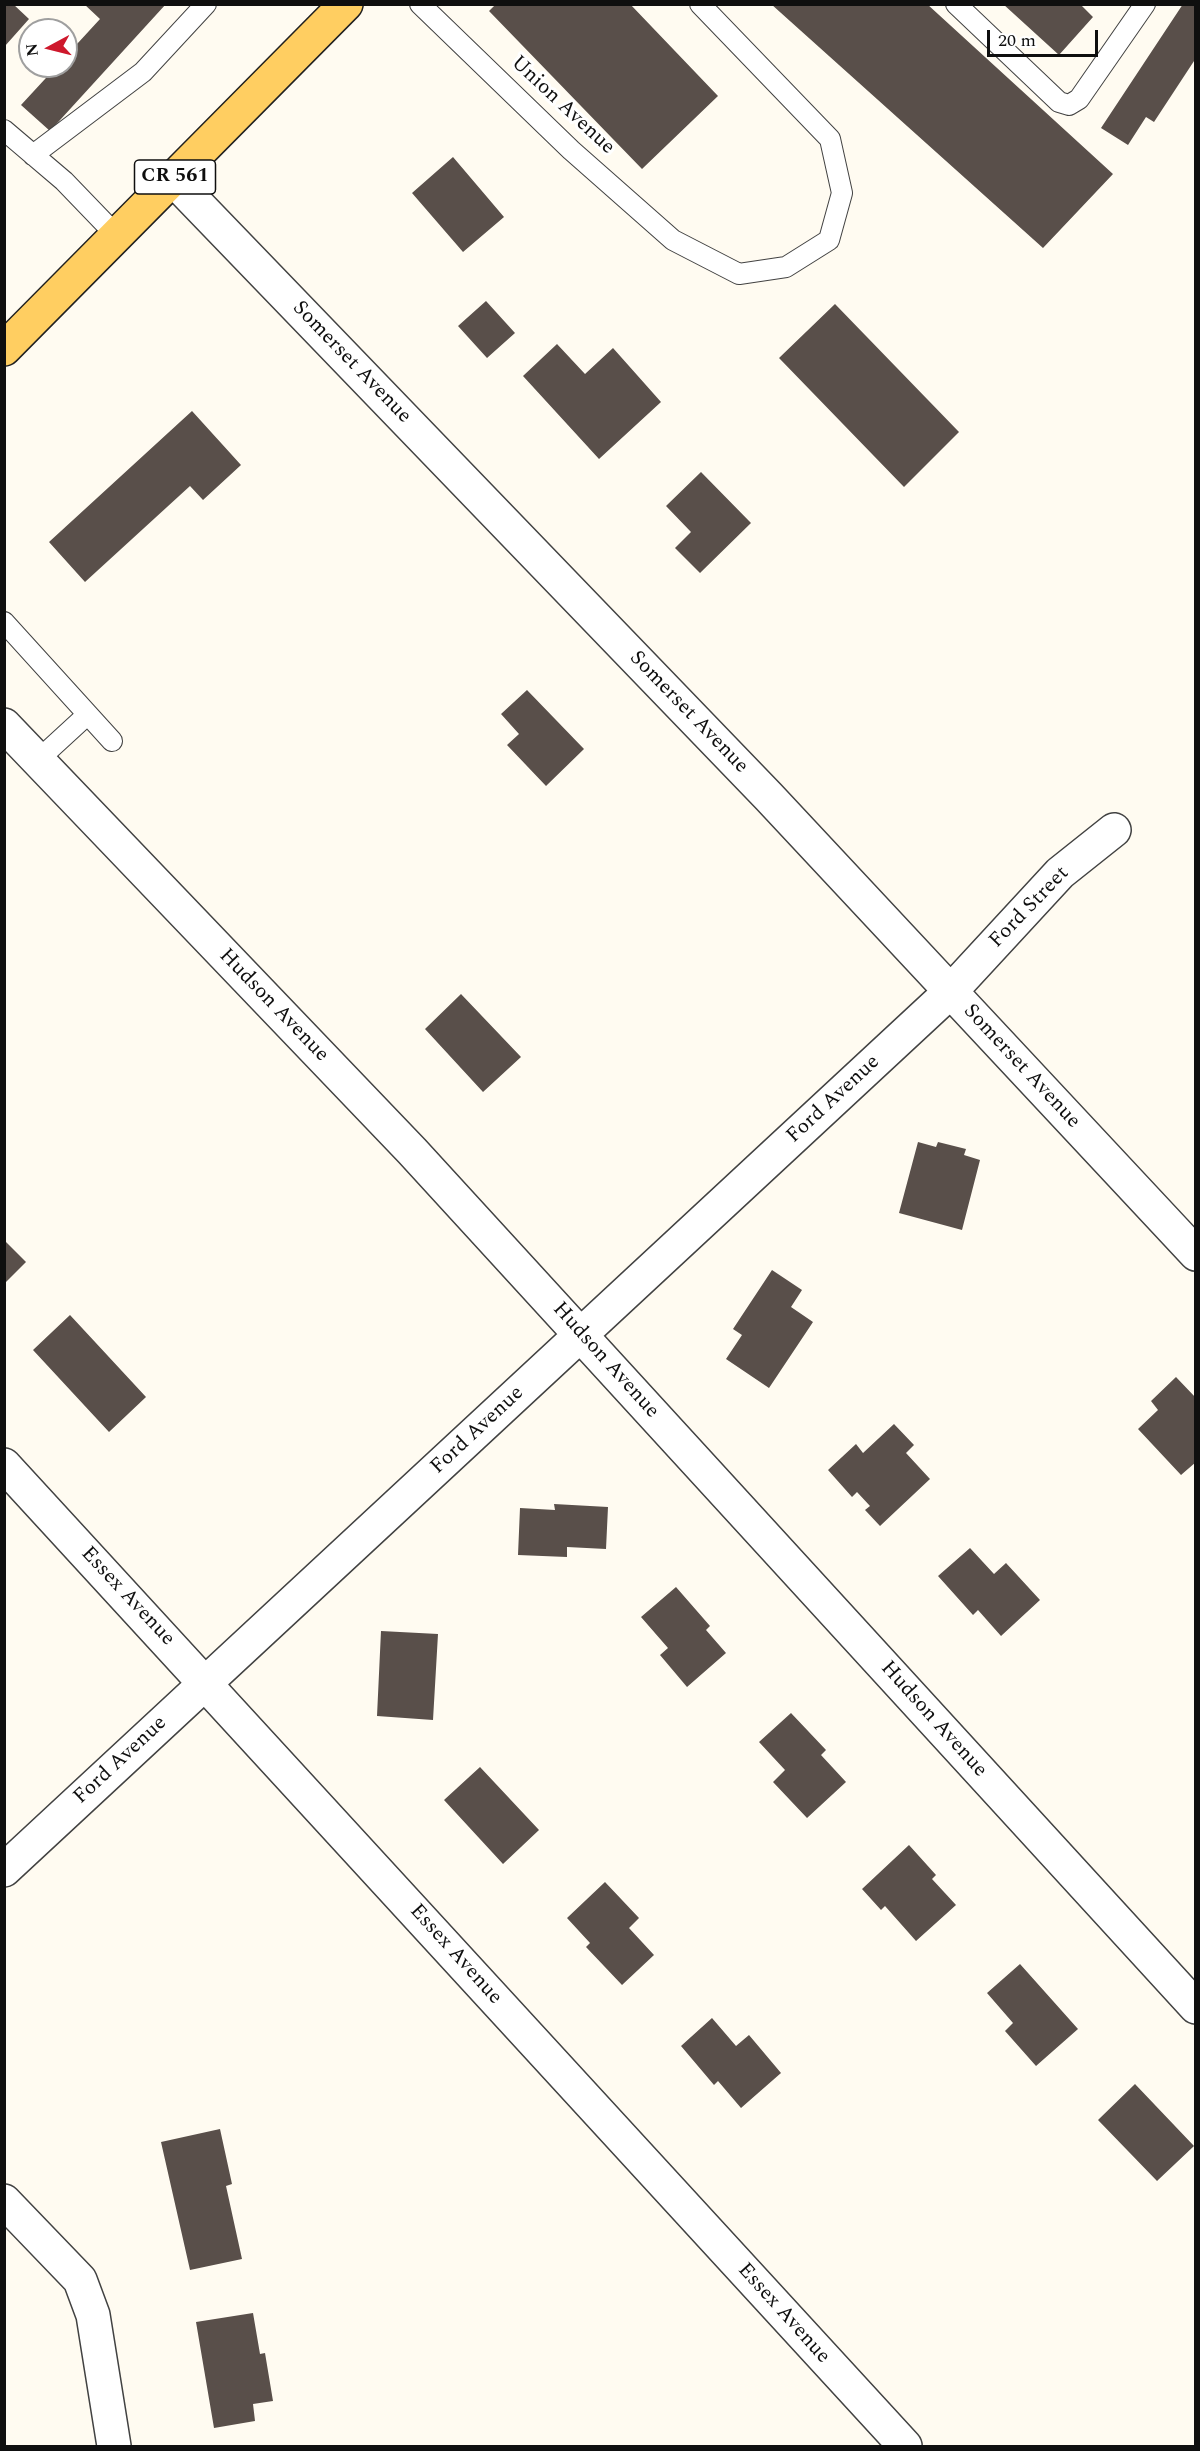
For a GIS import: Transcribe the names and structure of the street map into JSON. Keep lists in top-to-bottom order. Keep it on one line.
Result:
{"streets":{"main road":["CR 561"],"street":["Somerset Avenue","Ford Street","Hudson Avenue","Ford Avenue","Essex Avenue"],"lane":["Union Avenue"]},"crossings":[["CR 561","Somerset Avenue"],["Somerset Avenue","Ford Street"],["Somerset Avenue","Ford Avenue"],["Ford Street","Ford Avenue"],["Hudson Avenue","Ford Avenue"],["Ford Avenue","Essex Avenue"]],"scale_bar":"20 m","north":"left"}
